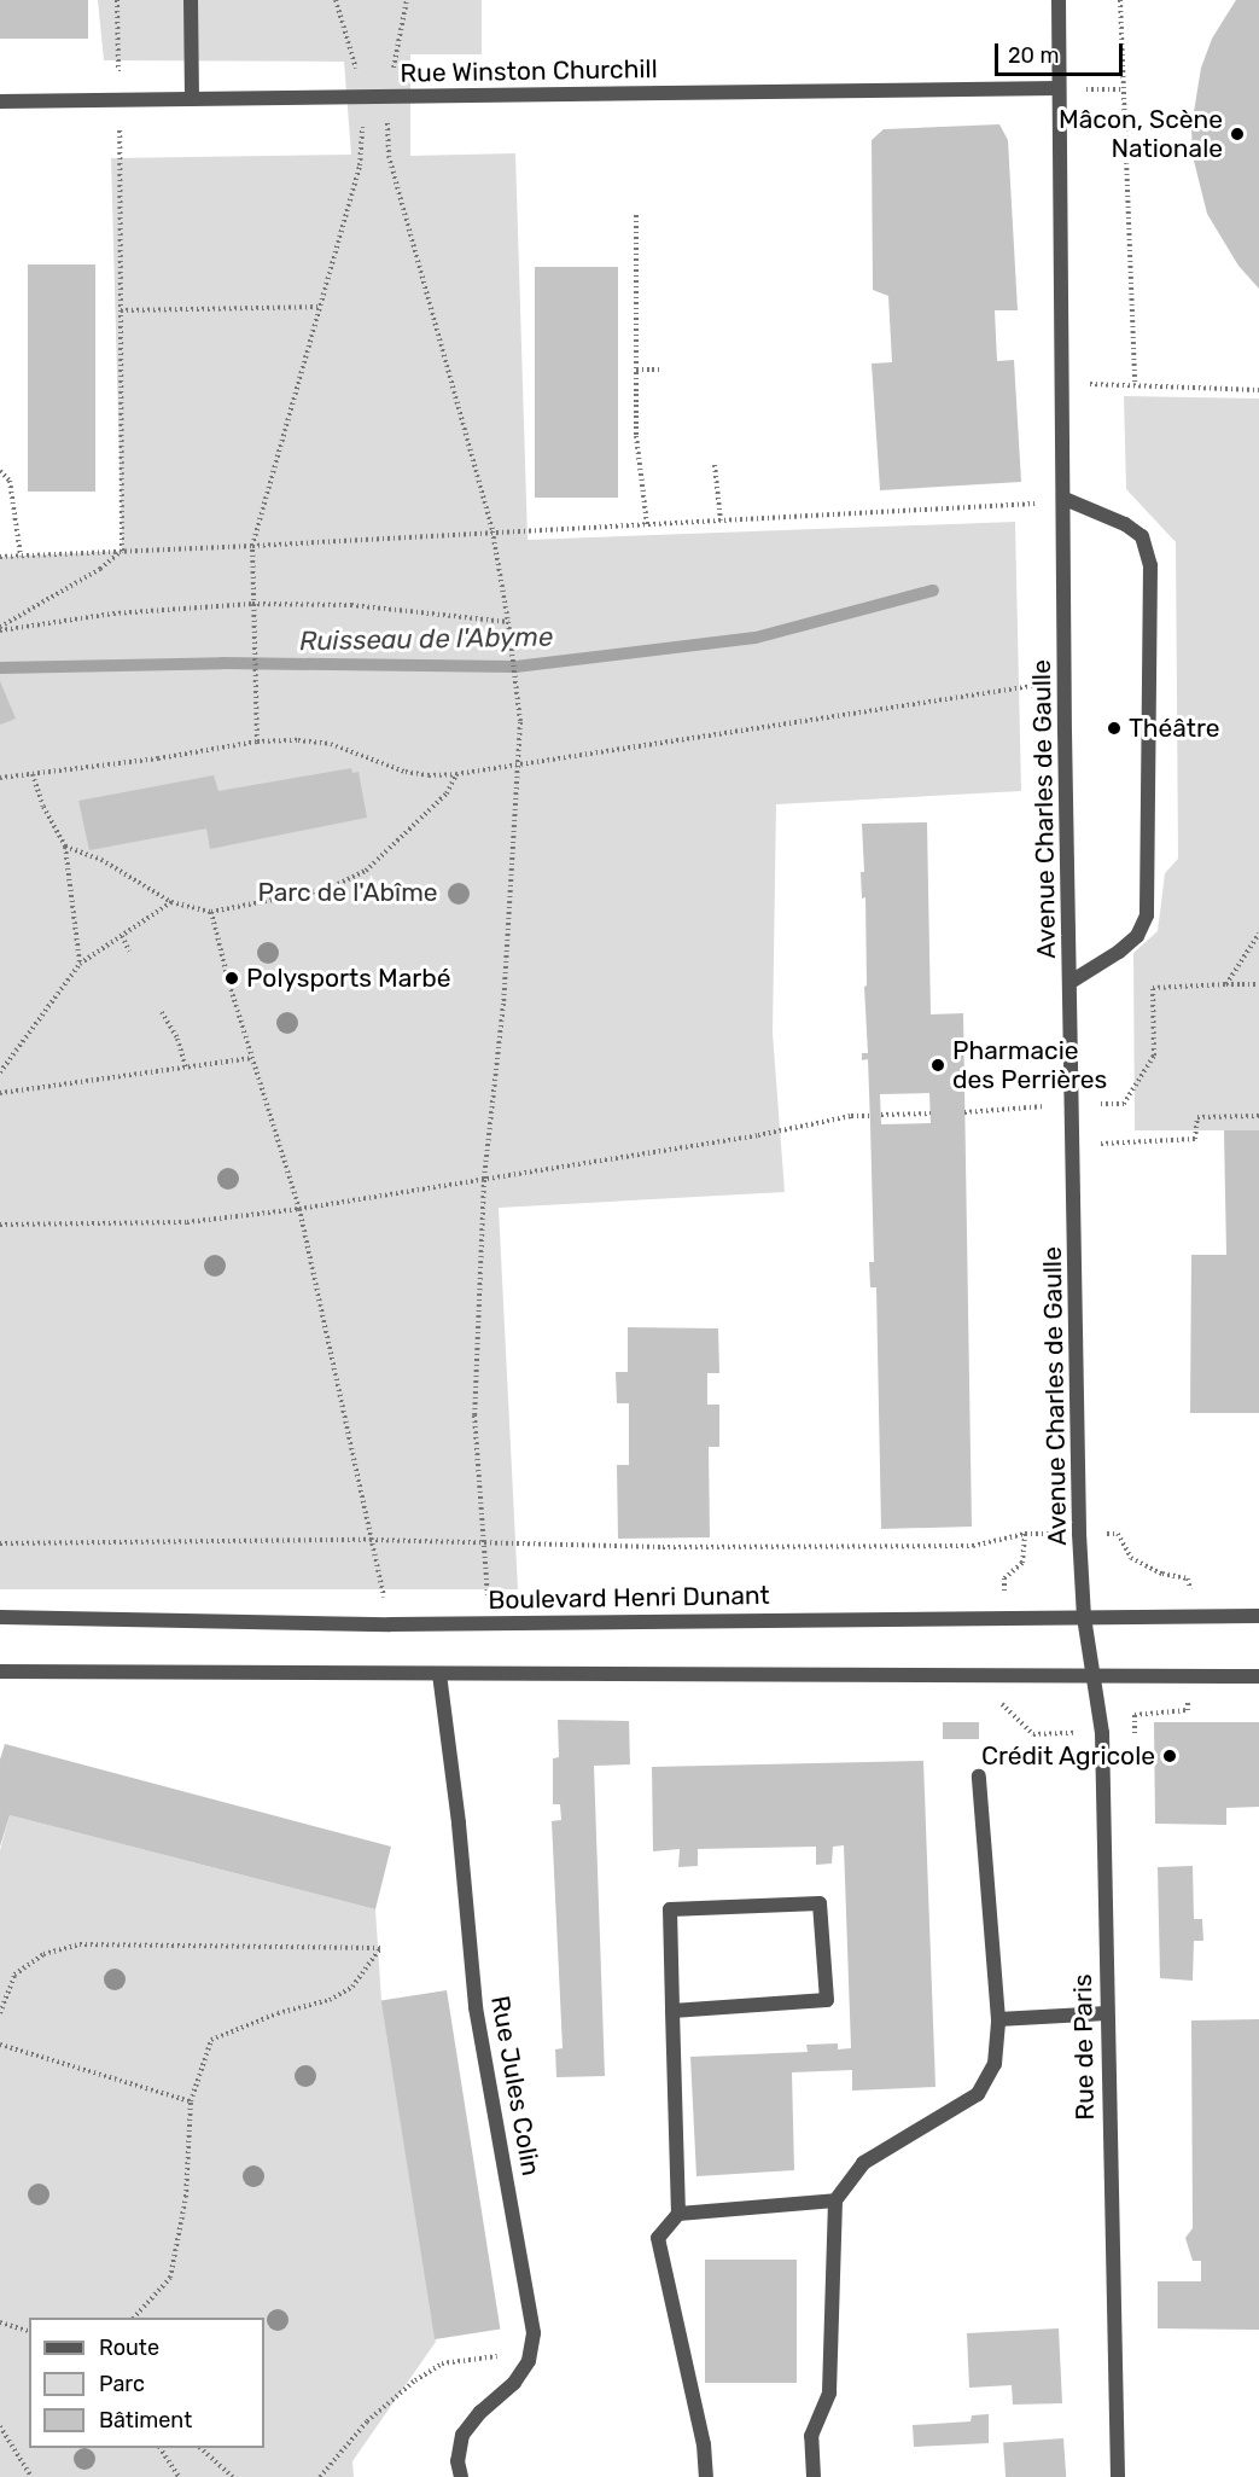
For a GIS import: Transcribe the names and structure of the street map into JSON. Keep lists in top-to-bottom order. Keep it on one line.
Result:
{"streets":{"street":["Rue Winston Churchill","Avenue Charles de Gaulle","Boulevard Henri Dunant","Rue de Paris","Rue Jules Colin"]},"crossings":[["Rue Winston Churchill","Avenue Charles de Gaulle"],["Avenue Charles de Gaulle","Boulevard Henri Dunant"],["Avenue Charles de Gaulle","Rue de Paris"],["Boulevard Henri Dunant","Rue de Paris"]],"water":["Ruisseau de l'Abyme"],"parks":["Parc de l'Abîme"],"places":["Mâcon, Scène Nationale","Théâtre","Polysports Marbé","Pharmacie des Perrières","Crédit Agricole"],"legend":["Route","Parc","Bâtiment"],"scale_bar":"20 m"}
